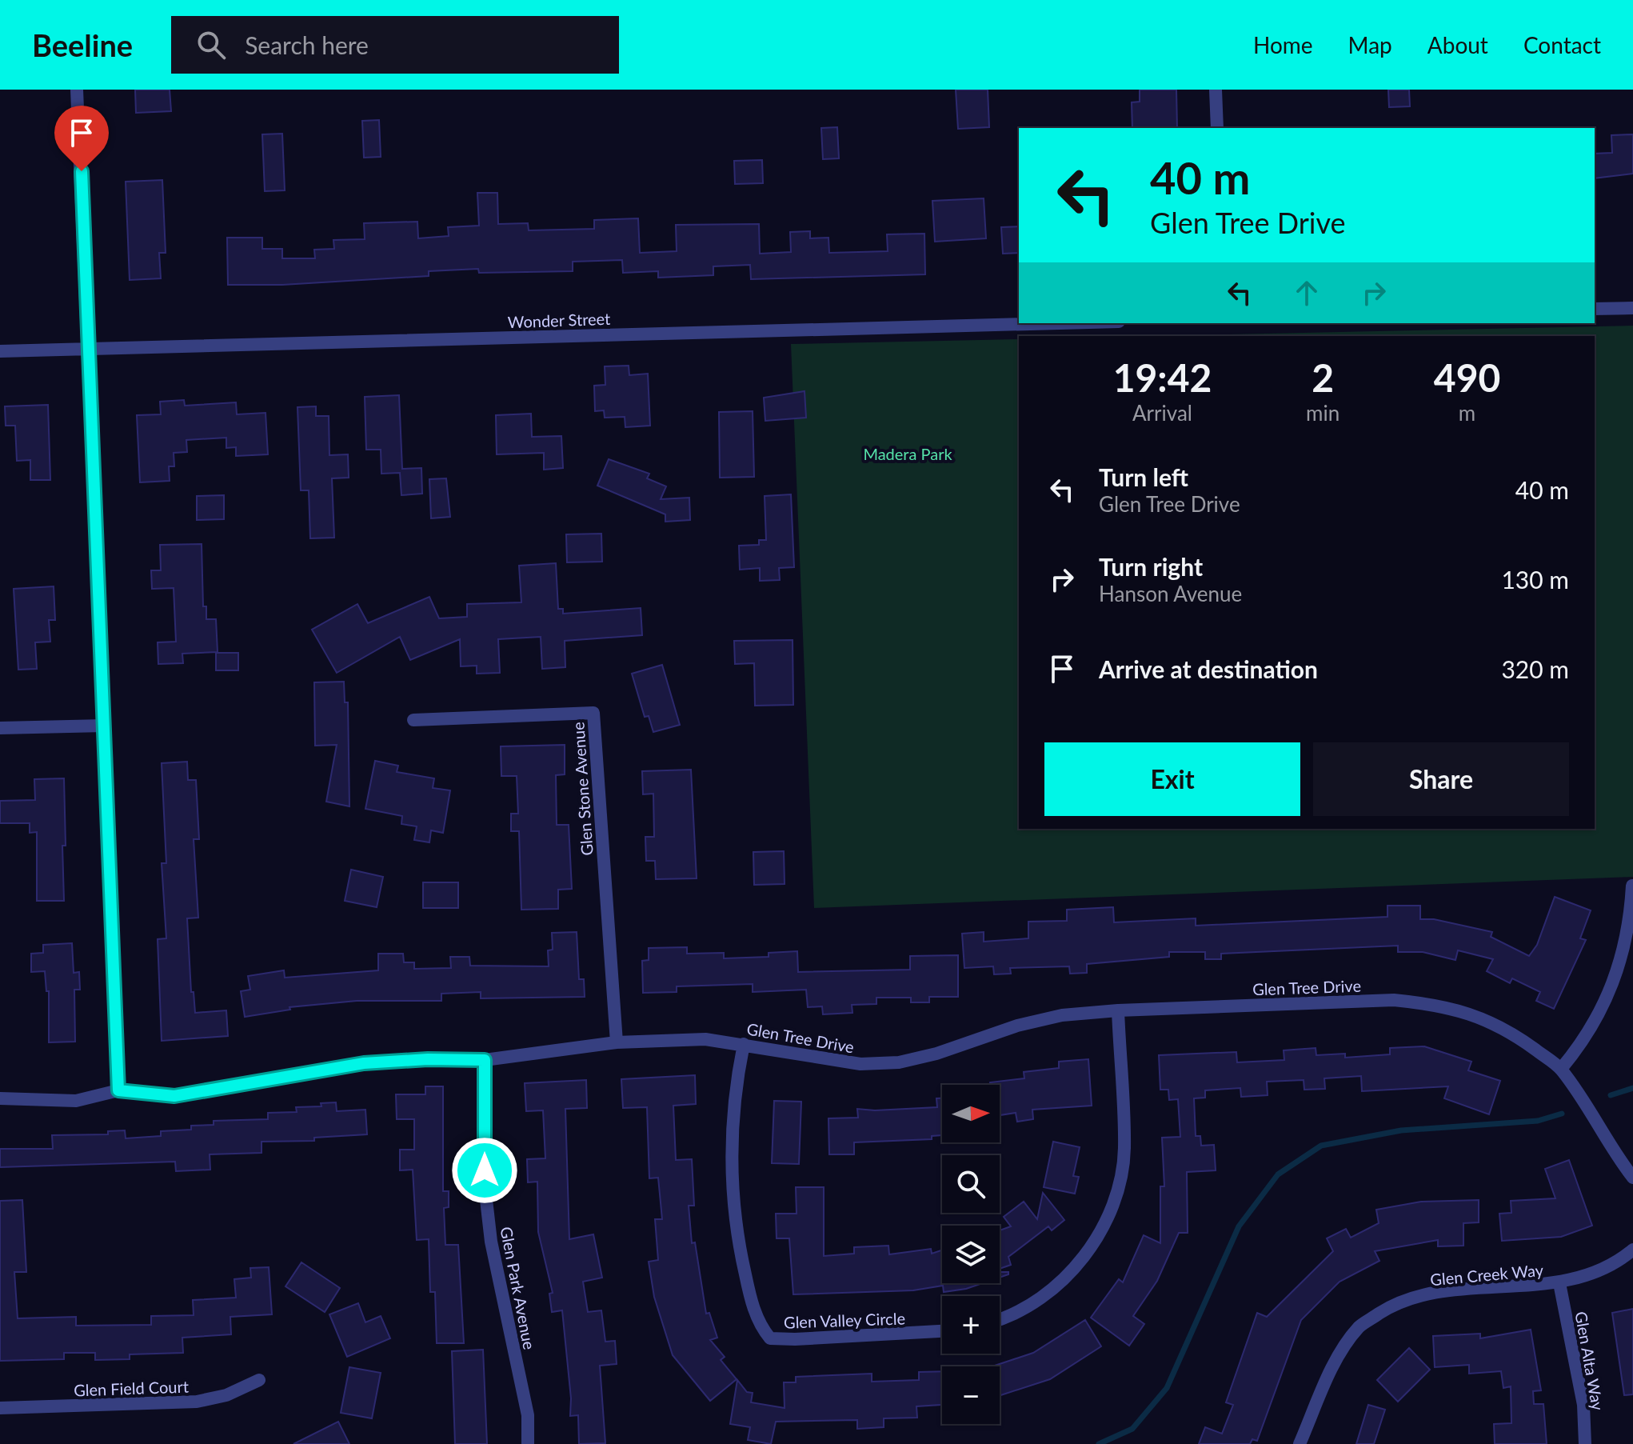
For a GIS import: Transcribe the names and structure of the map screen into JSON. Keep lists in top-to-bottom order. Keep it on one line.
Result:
{"streets":{"street":["Wonder Street","Glen Stone Avenue","Glen Tree Drive","Glen Creek Way","Glen Park Avenue","Glen Valley Circle","Glen Alta Way","Glen Field Court"]},"crossings":[["Glen Stone Avenue","Glen Tree Drive"],["Glen Tree Drive","Glen Park Avenue"],["Glen Tree Drive","Glen Valley Circle"],["Glen Creek Way","Glen Alta Way"]],"parks":["Madera Park"],"north":"right","page":{"header":"Beeline","search":"Search here","nav":["Home","Map","About","Contact"],"turn":["40 m","Glen Tree Drive"],"eta":["19:42","Arrival","2","min","490","m"],"list":[{"name":"Turn left","note":"Glen Tree Drive","value":"40 m"},{"name":"Turn right","note":"Hanson Avenue","value":"130 m"},{"name":"Arrive at destination","value":"320 m"}],"buttons":["Exit","Share"],"map_buttons":["+","−"]}}
